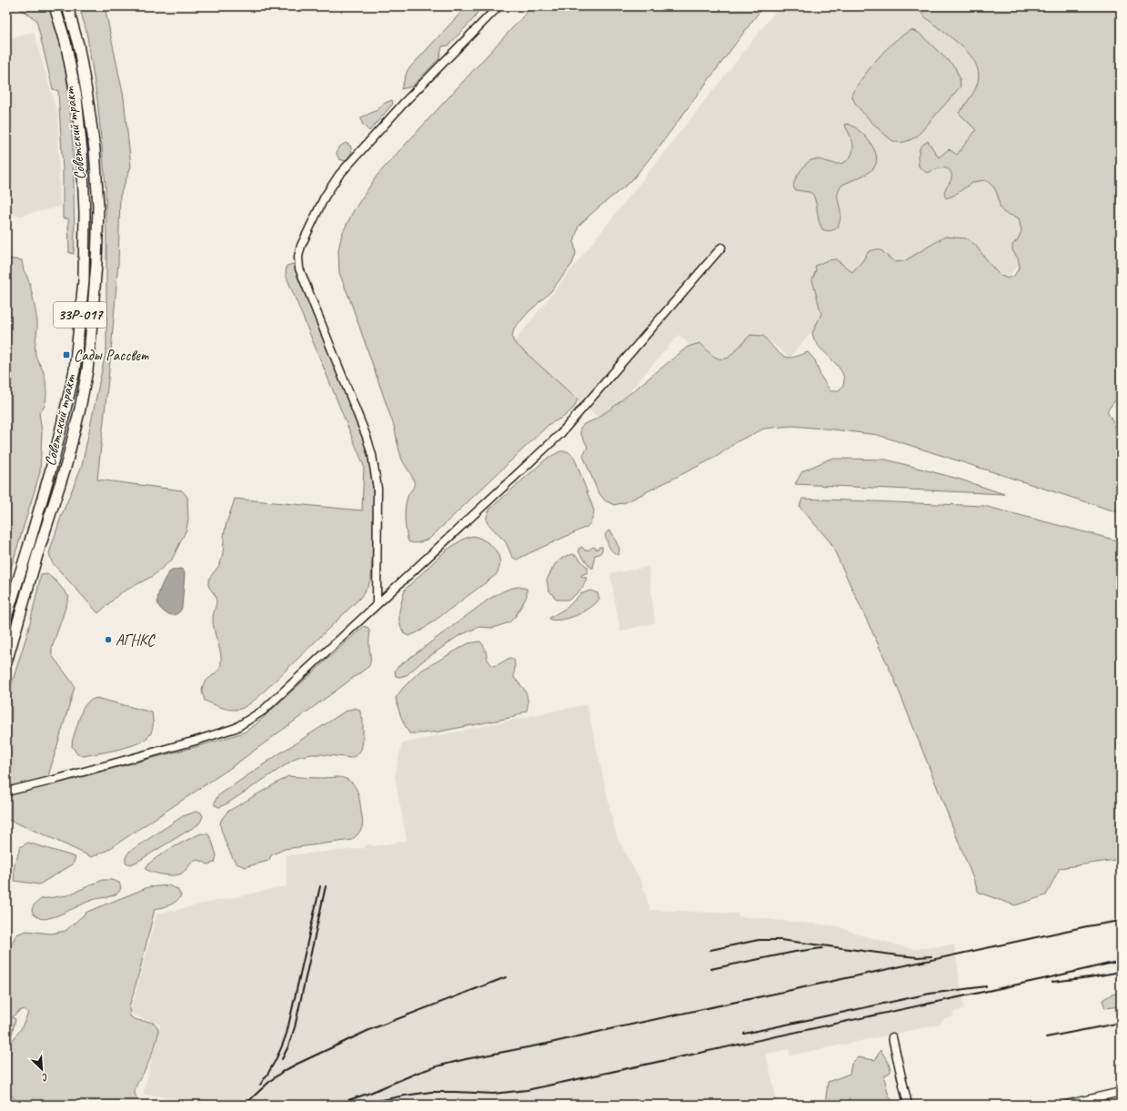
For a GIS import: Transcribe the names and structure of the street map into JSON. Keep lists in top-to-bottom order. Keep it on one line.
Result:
{"streets":{"highway":["Советский тракт","33Р-017"]},"places":{"transit":["Сады Рассвет"],"other":["АГНКС"]},"north":"bottom right"}
